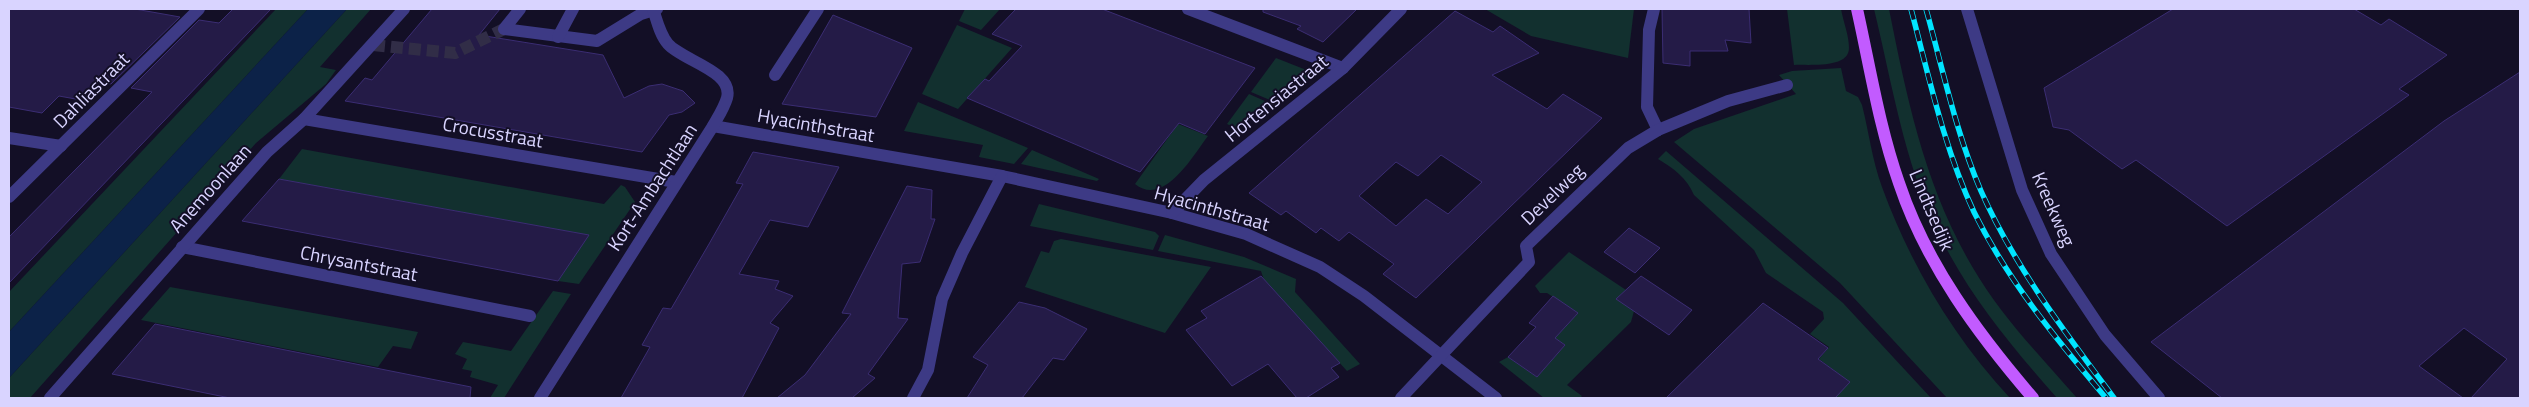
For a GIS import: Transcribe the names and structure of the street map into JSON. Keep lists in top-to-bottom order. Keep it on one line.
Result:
{"streets":{"main road":["Lindtsedijk"],"street":["Dahliastraat","Hortensiastraat","Hyacinthstraat","Crocusstraat","Kort-Ambachtlaan","Anemoonlaan","Develweg","Kreekweg","Chrysantstraat"]},"crossings":[["Hortensiastraat","Hyacinthstraat"],["Hyacinthstraat","Kort-Ambachtlaan"],["Hyacinthstraat","Develweg"],["Crocusstraat","Kort-Ambachtlaan"],["Crocusstraat","Anemoonlaan"],["Anemoonlaan","Chrysantstraat"]]}
